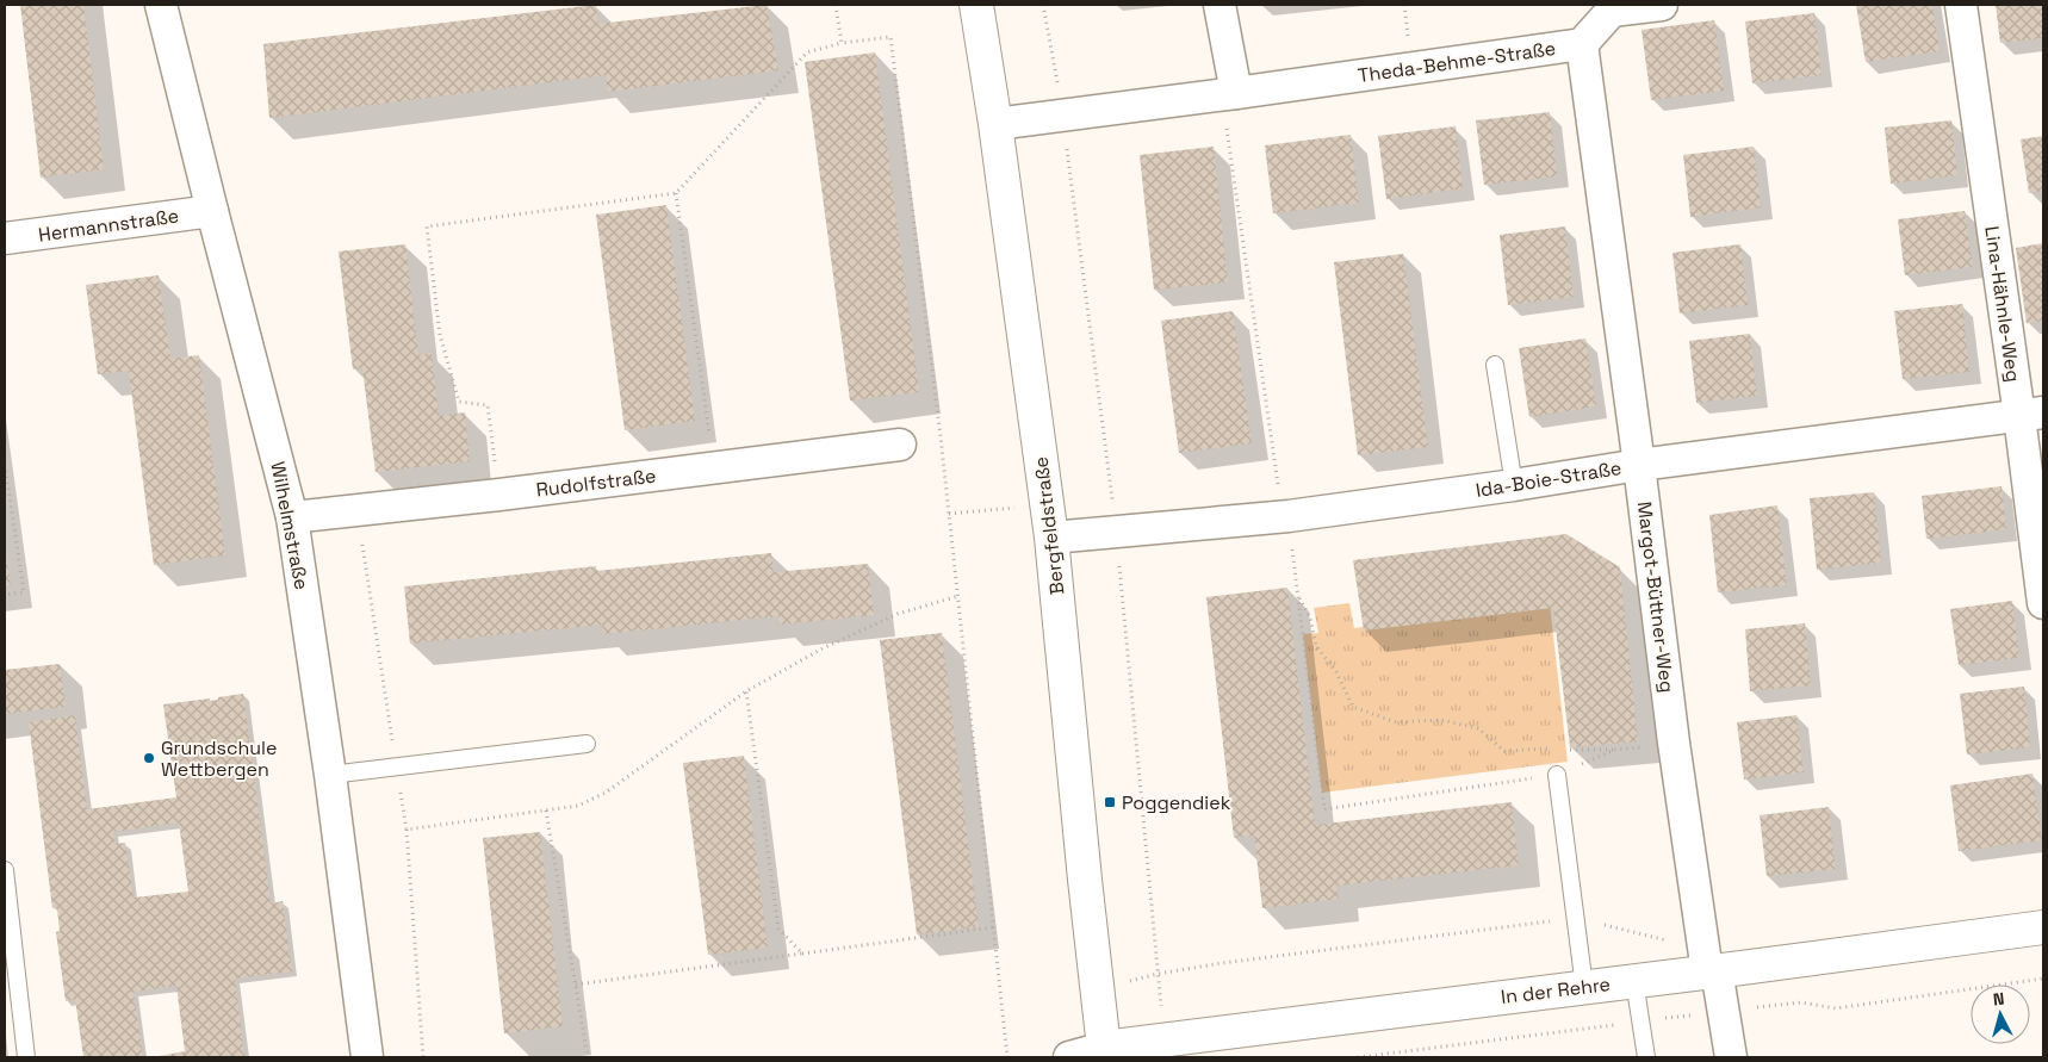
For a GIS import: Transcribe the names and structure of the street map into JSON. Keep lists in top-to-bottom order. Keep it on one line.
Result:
{"streets":{"street":["Theda-Behme-Straße","Hermannstraße","Lina-Hähnle-Weg","Ida-Boie-Straße","Rudolfstraße","Wilhelmstraße","Bergfeldstraße","Margot-Büttner-Weg","In der Rehre"]},"crossings":[["Theda-Behme-Straße","Bergfeldstraße"],["Theda-Behme-Straße","Margot-Büttner-Weg"],["Hermannstraße","Wilhelmstraße"],["Lina-Hähnle-Weg","Ida-Boie-Straße"],["Ida-Boie-Straße","Bergfeldstraße"],["Ida-Boie-Straße","Margot-Büttner-Weg"],["Rudolfstraße","Wilhelmstraße"],["Bergfeldstraße","In der Rehre"],["Margot-Büttner-Weg","In der Rehre"]],"places":{"other":["Grundschule Wettbergen"],"transit":["Poggendiek"]},"north":"top"}
